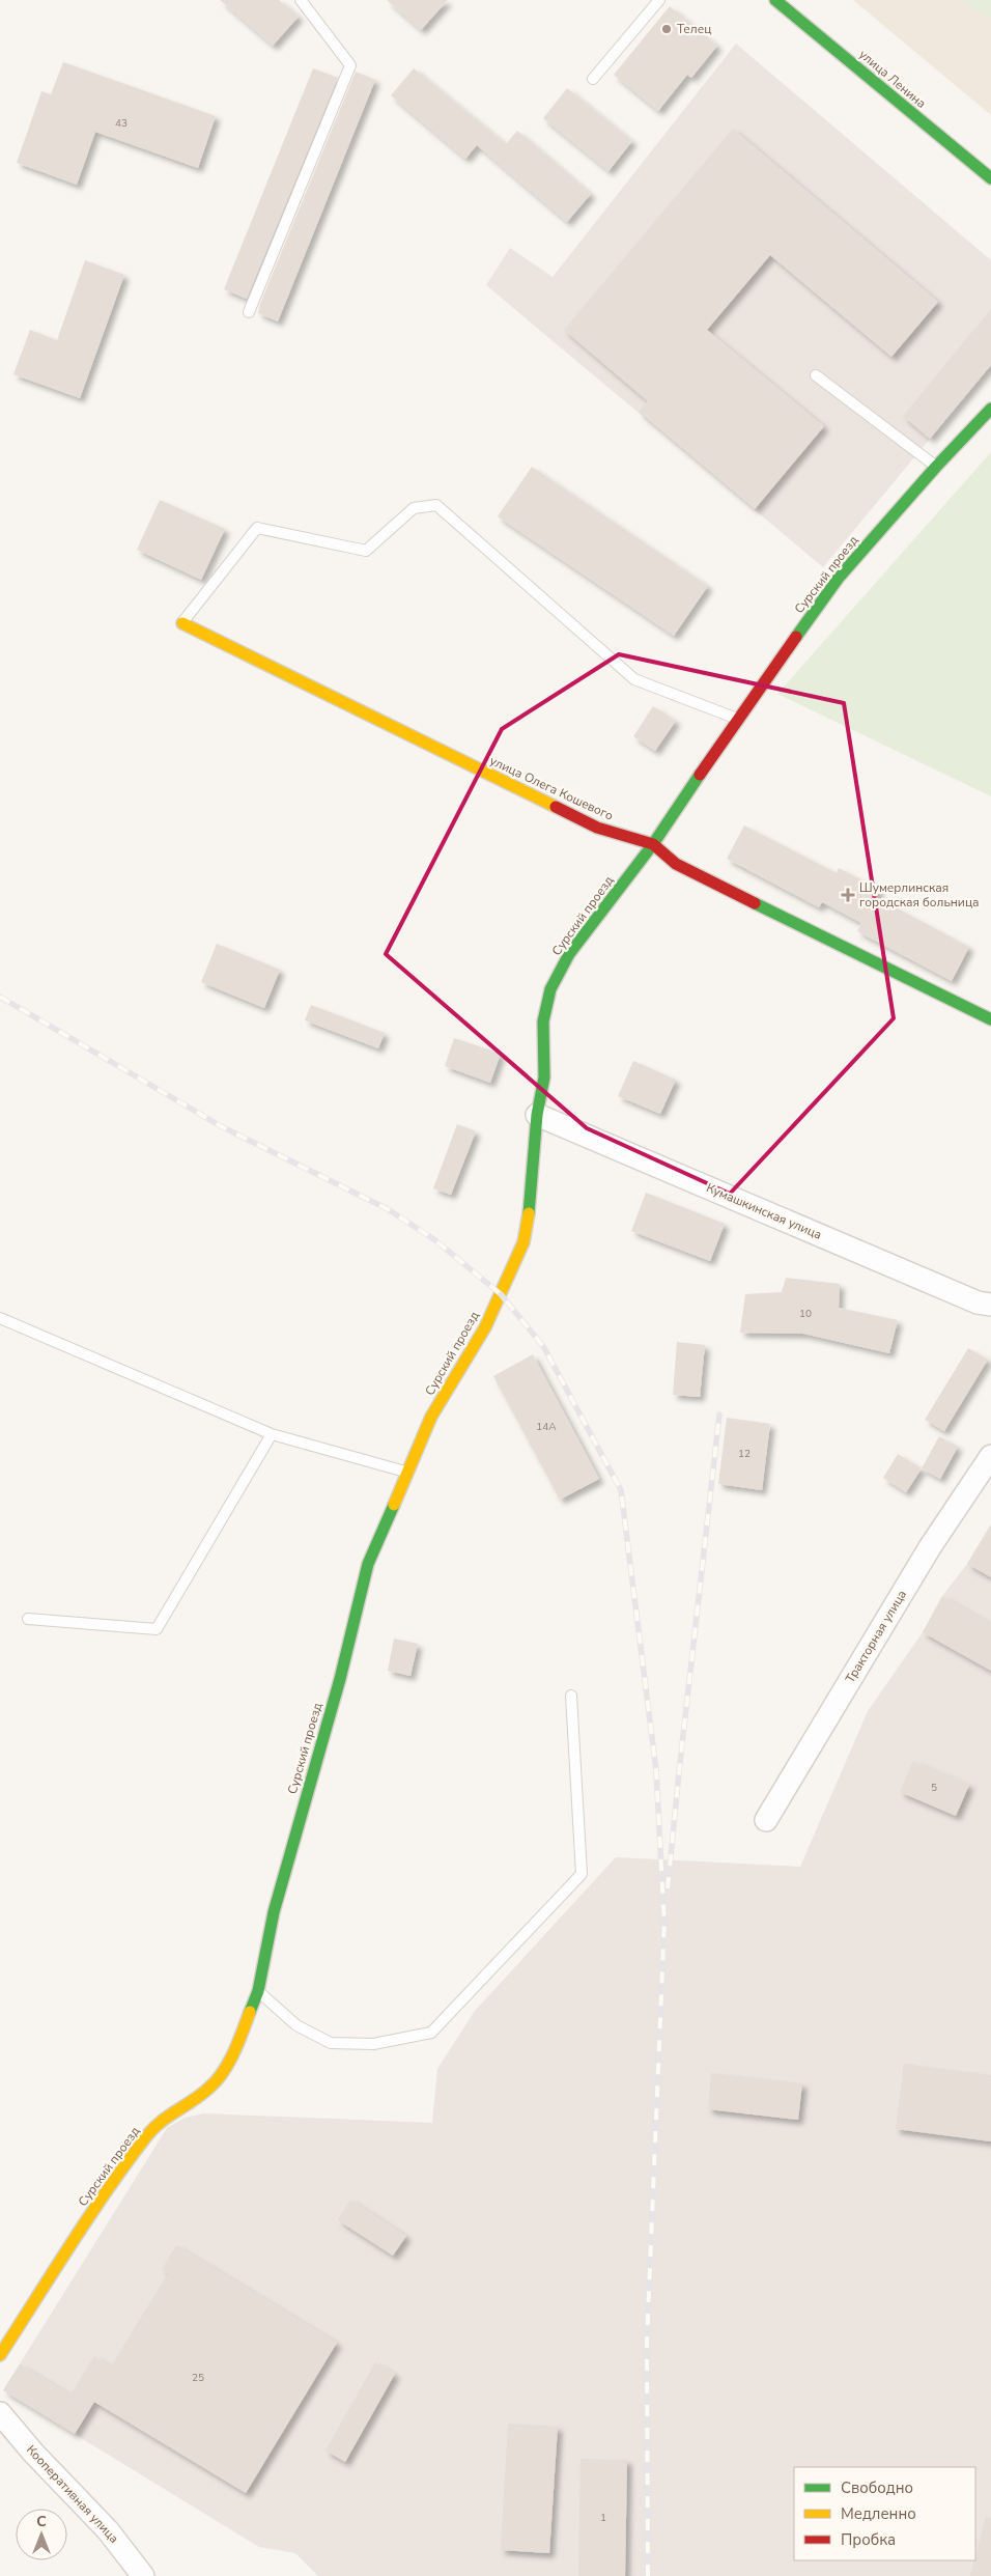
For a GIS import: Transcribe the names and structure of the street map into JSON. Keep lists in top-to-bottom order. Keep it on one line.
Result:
{"streets":{"street":["улица Ленина","Сурский проезд","улица Олега Кошевого","Кумашкинская улица","Тракторная улица","Кооперативная улица"]},"crossings":[["Сурский проезд","улица Олега Кошевого"],["Сурский проезд","Кумашкинская улица"]],"places":{"other":["Телец"],"health":["Шумерлинская городская больница"]},"house_numbers":["43","10","14А","12","5","25","1"],"legend":["Свободно","Медленно","Пробка"],"north":"top"}
